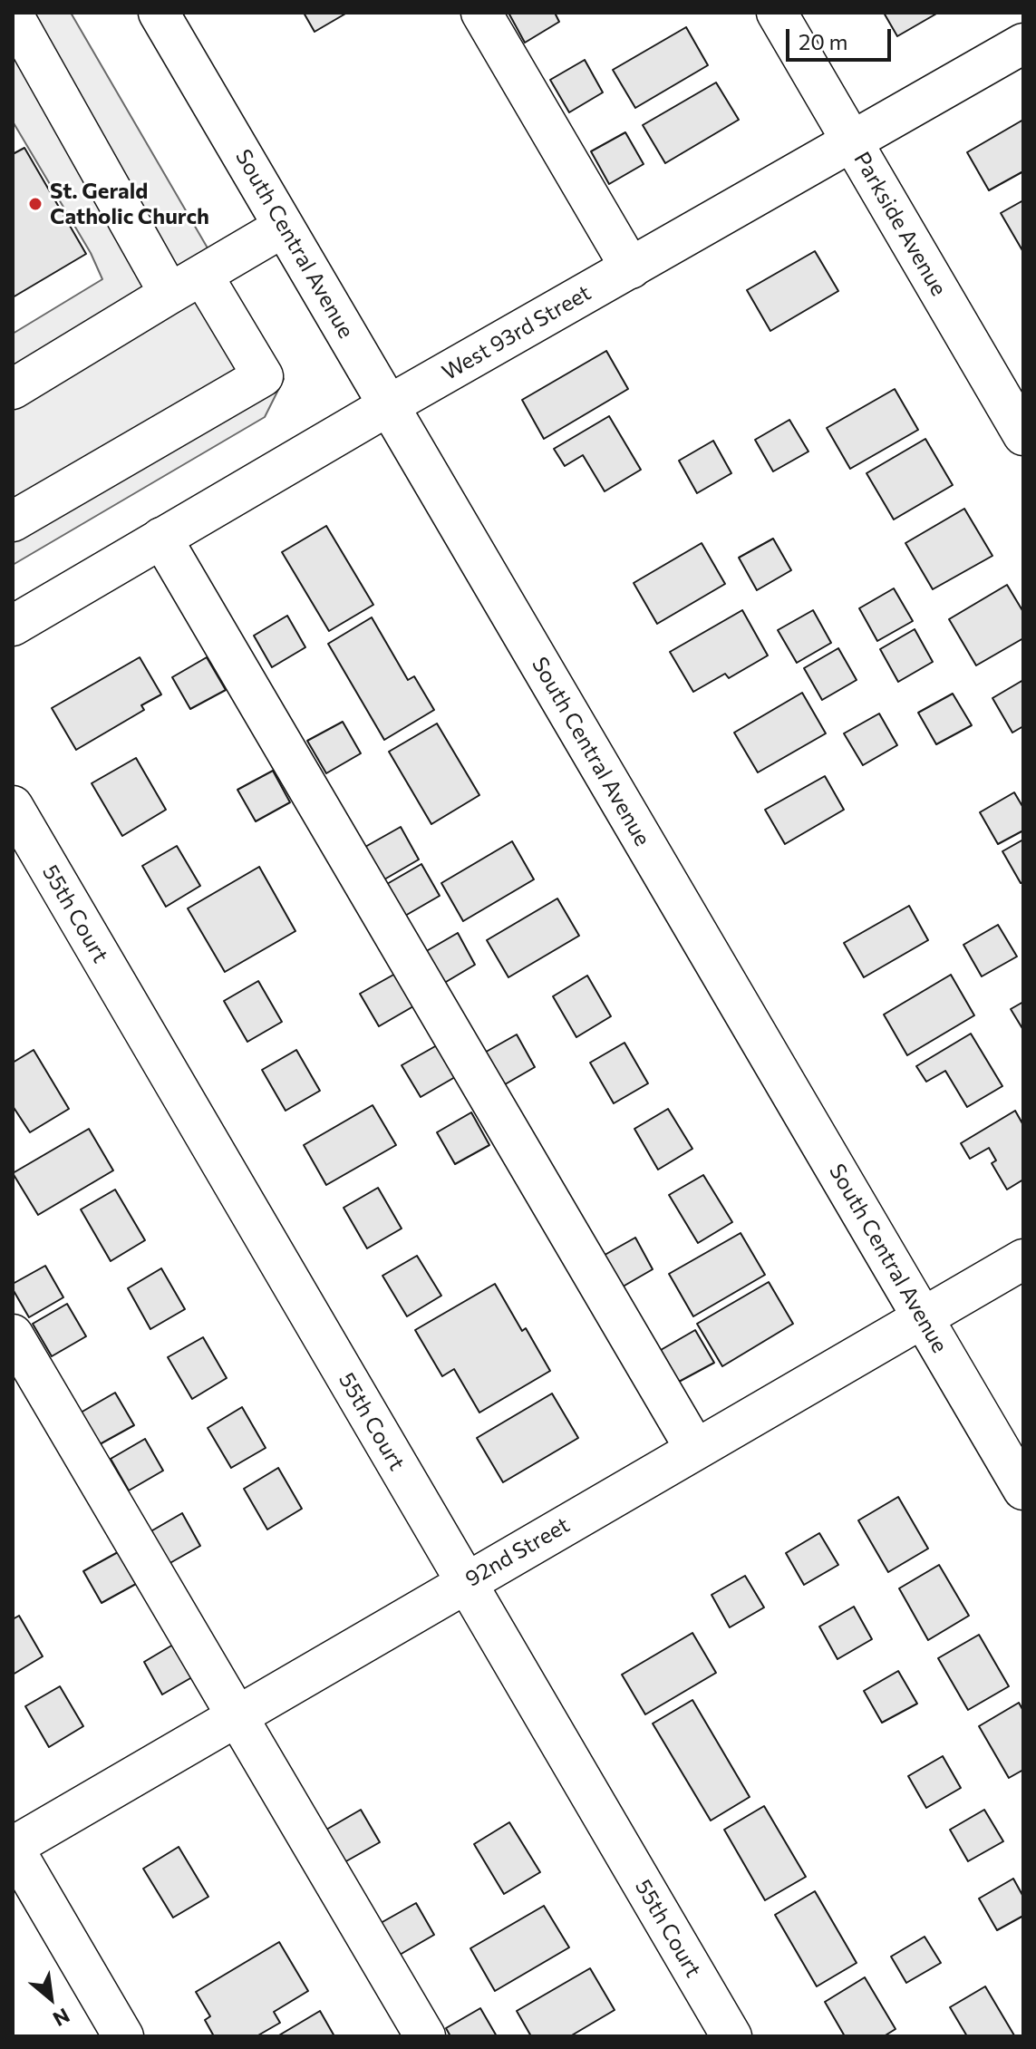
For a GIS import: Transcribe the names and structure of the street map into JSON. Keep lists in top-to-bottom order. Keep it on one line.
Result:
{"streets":{"street":["Parkside Avenue","South Central Avenue","West 93rd Street","55th Court","92nd Street"]},"crossings":[["Parkside Avenue","West 93rd Street"],["South Central Avenue","West 93rd Street"],["South Central Avenue","92nd Street"],["55th Court","92nd Street"]],"places":["St. Gerald Catholic Church"],"scale_bar":"20 m","north":"bottom right"}
